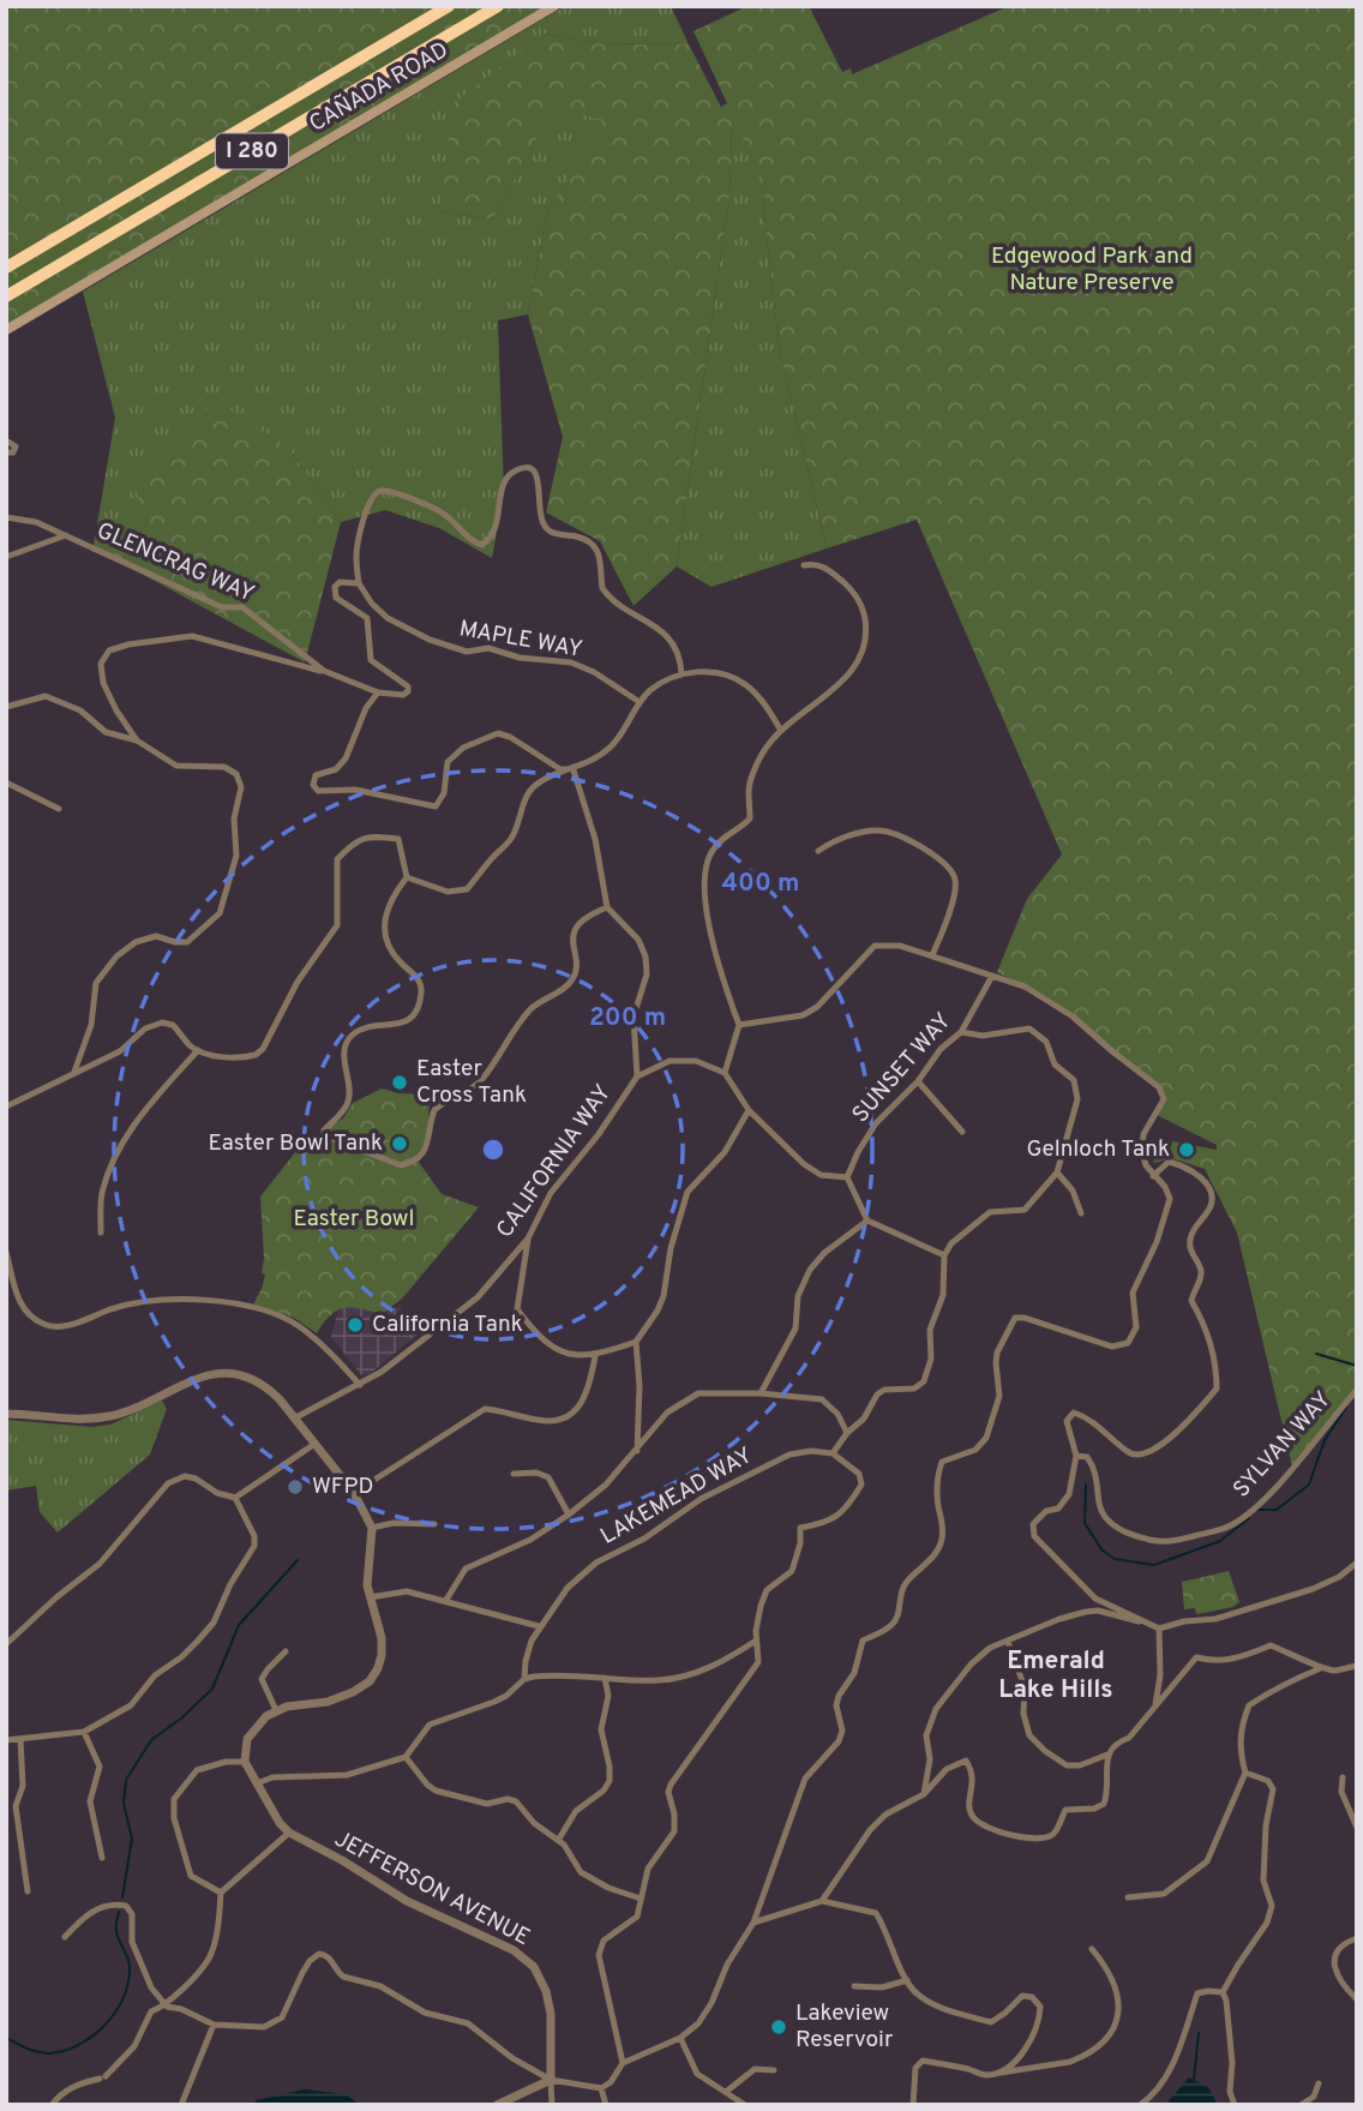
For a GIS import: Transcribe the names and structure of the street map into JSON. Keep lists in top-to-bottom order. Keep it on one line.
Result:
{"streets":{"highway":["I 280"],"main road":["CAÑADA ROAD"],"street":["GLENCRAG WAY","MAPLE WAY","SUNSET WAY","CALIFORNIA WAY","SYLVAN WAY","LAKEMEAD WAY","JEFFERSON AVENUE"]},"districts":["Emerald Lake Hills"],"parks":["Edgewood Park and Nature Preserve","Easter Bowl"],"places":["Easter Cross Tank","Easter Bowl Tank","Gelnloch Tank","California Tank","WFPD","Lakeview Reservoir"],"rings":["400 m","200 m"]}
